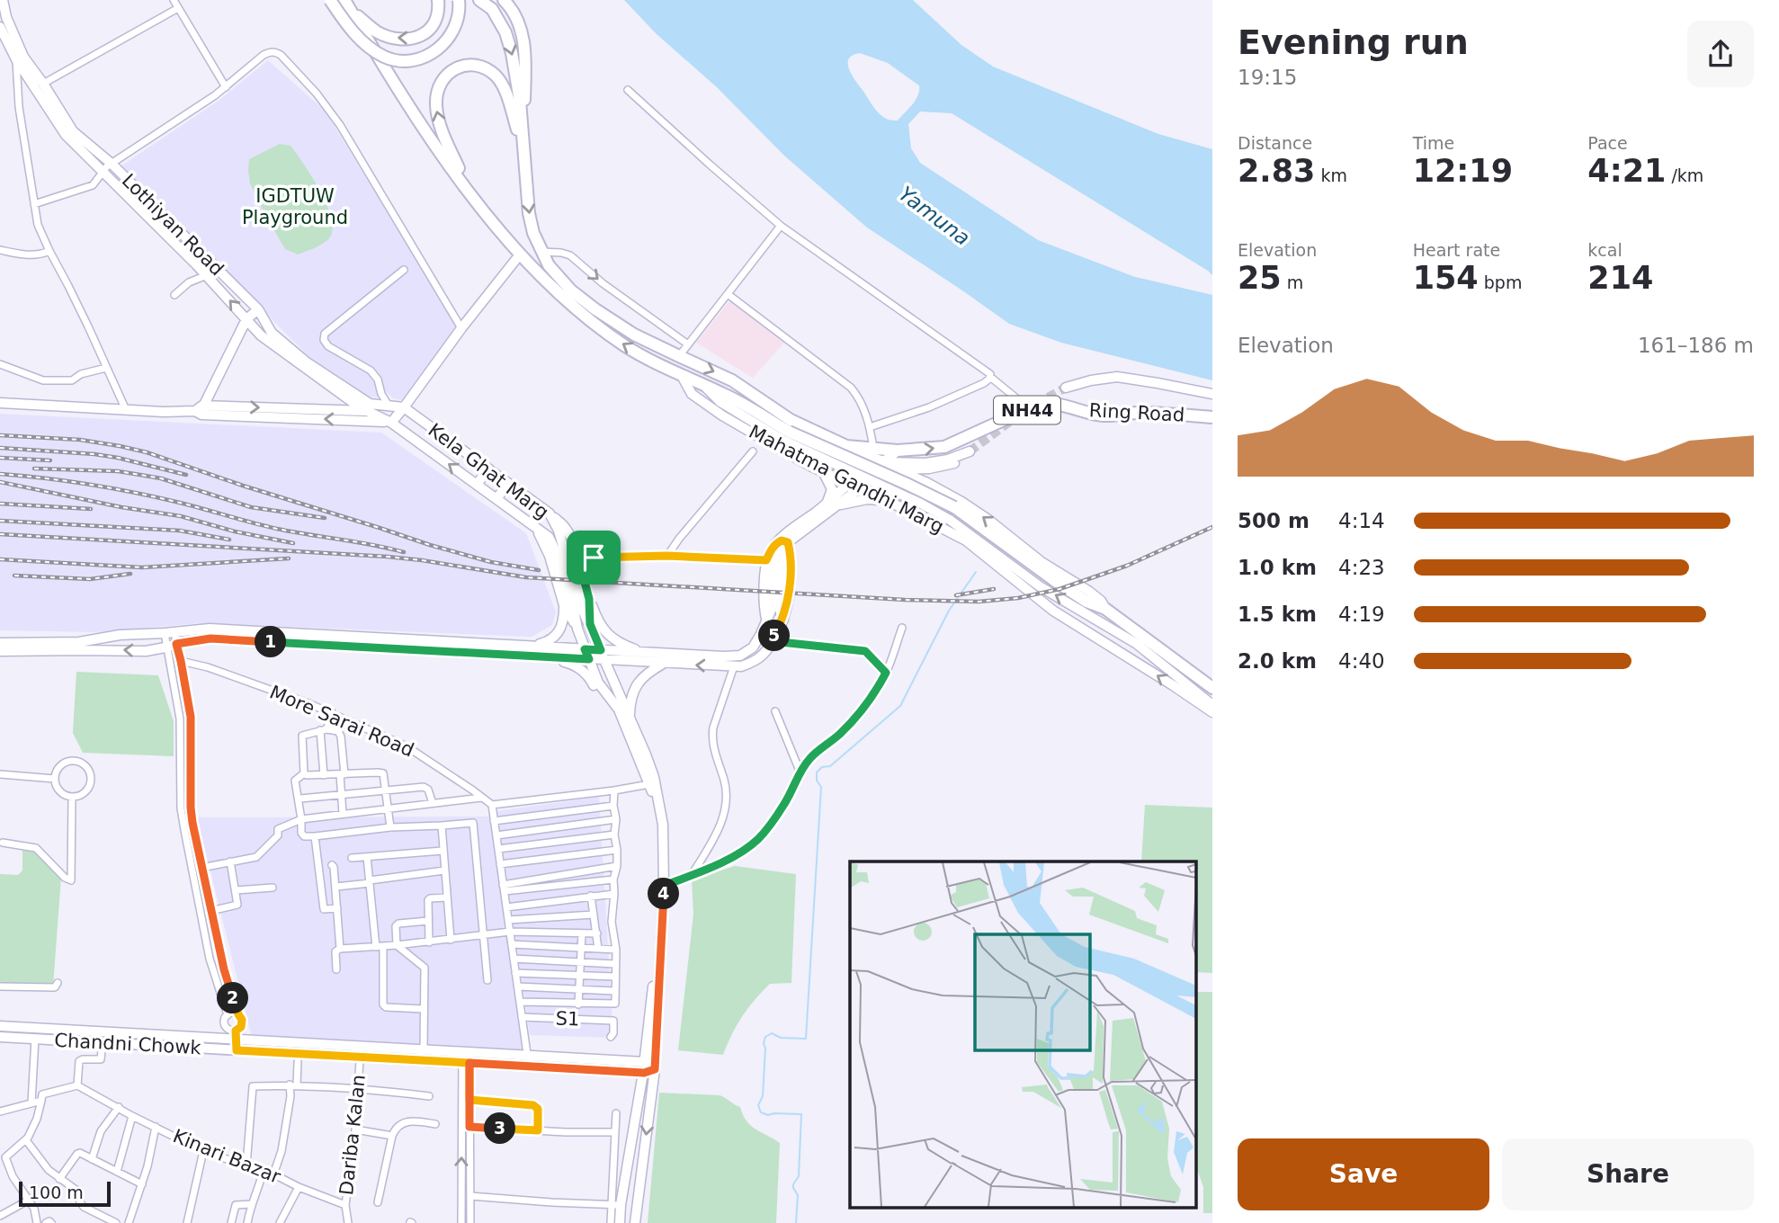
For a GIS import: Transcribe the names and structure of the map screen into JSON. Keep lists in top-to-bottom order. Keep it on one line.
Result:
{"streets":{"highway":["NH44","Ring Road","Mahatma Gandhi Marg"],"main road":["Lothiyan Road","Kela Ghat Marg","Chandni Chowk"],"street":["More Sarai Road","S1","Dariba Kalan","Kinari Bazar"]},"crossings":[["Lothiyan Road","Kela Ghat Marg"],["Ring Road","Mahatma Gandhi Marg"],["Kela Ghat Marg","Chandni Chowk"],["Chandni Chowk","Dariba Kalan"],["Dariba Kalan","Kinari Bazar"]],"one_way":["Ring Road"],"water":["Yamuna"],"parks":["IGDTUW Playground"],"scale_bar":"100 m","page":{"heading":["Evening run","19:15"],"stats":[["Distance","2.83 km"],["Time","12:19"],["Pace","4:21 /km"],["Elevation","25 m"],["Heart rate","154 bpm"],["kcal","214"]],"chart":["Elevation","161–186 m"],"list":[{"name":"500 m","note":"4:14"},{"name":"1.0 km","note":"4:23"},{"name":"1.5 km","note":"4:19"},{"name":"2.0 km","note":"4:40"}],"pins":["5","1","4","2","3"],"buttons":["Save","Share"],"scale":"100 m"}}
